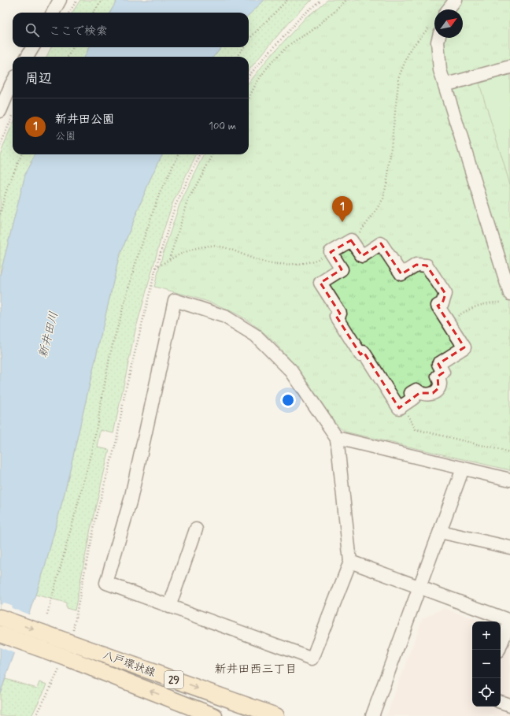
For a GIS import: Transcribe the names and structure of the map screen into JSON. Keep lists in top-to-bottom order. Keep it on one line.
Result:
{"streets":{"main road":["八戸環状線","29"]},"districts":["新井田西三丁目"],"water":["新井田川"],"north":"top right","page":{"search":"ここで検索","heading":"周辺","list":[{"mark":"1","name":"新井田公園","note":"公園","value":"100 m"}],"pins":"1","map_buttons":["+","−"]}}
